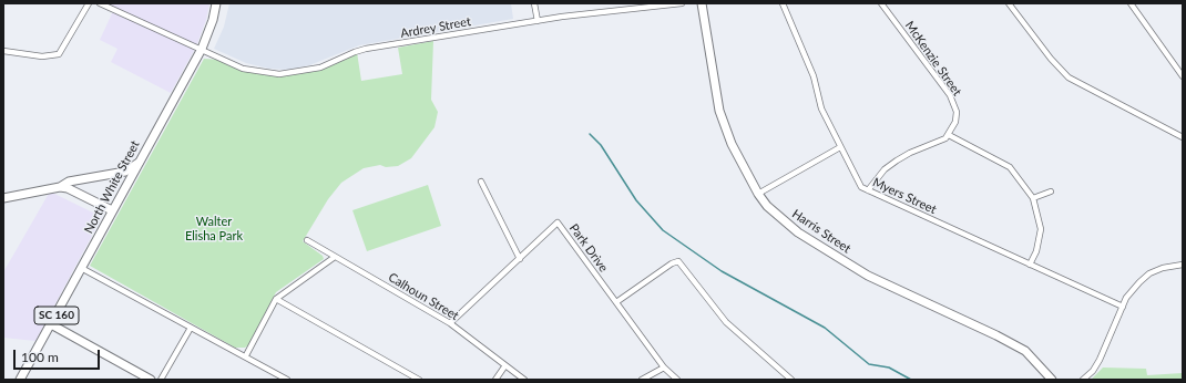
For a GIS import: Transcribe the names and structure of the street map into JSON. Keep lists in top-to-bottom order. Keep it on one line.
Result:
{"streets":{"street":["Ardrey Street","McKenzie Street","North White Street","Myers Street","Harris Street","Park Drive","Calhoun Street","SC 160"]},"crossings":[["Ardrey Street","North White Street"],["Park Drive","Calhoun Street"]],"parks":["Walter Elisha Park"],"scale_bar":"100 m"}
